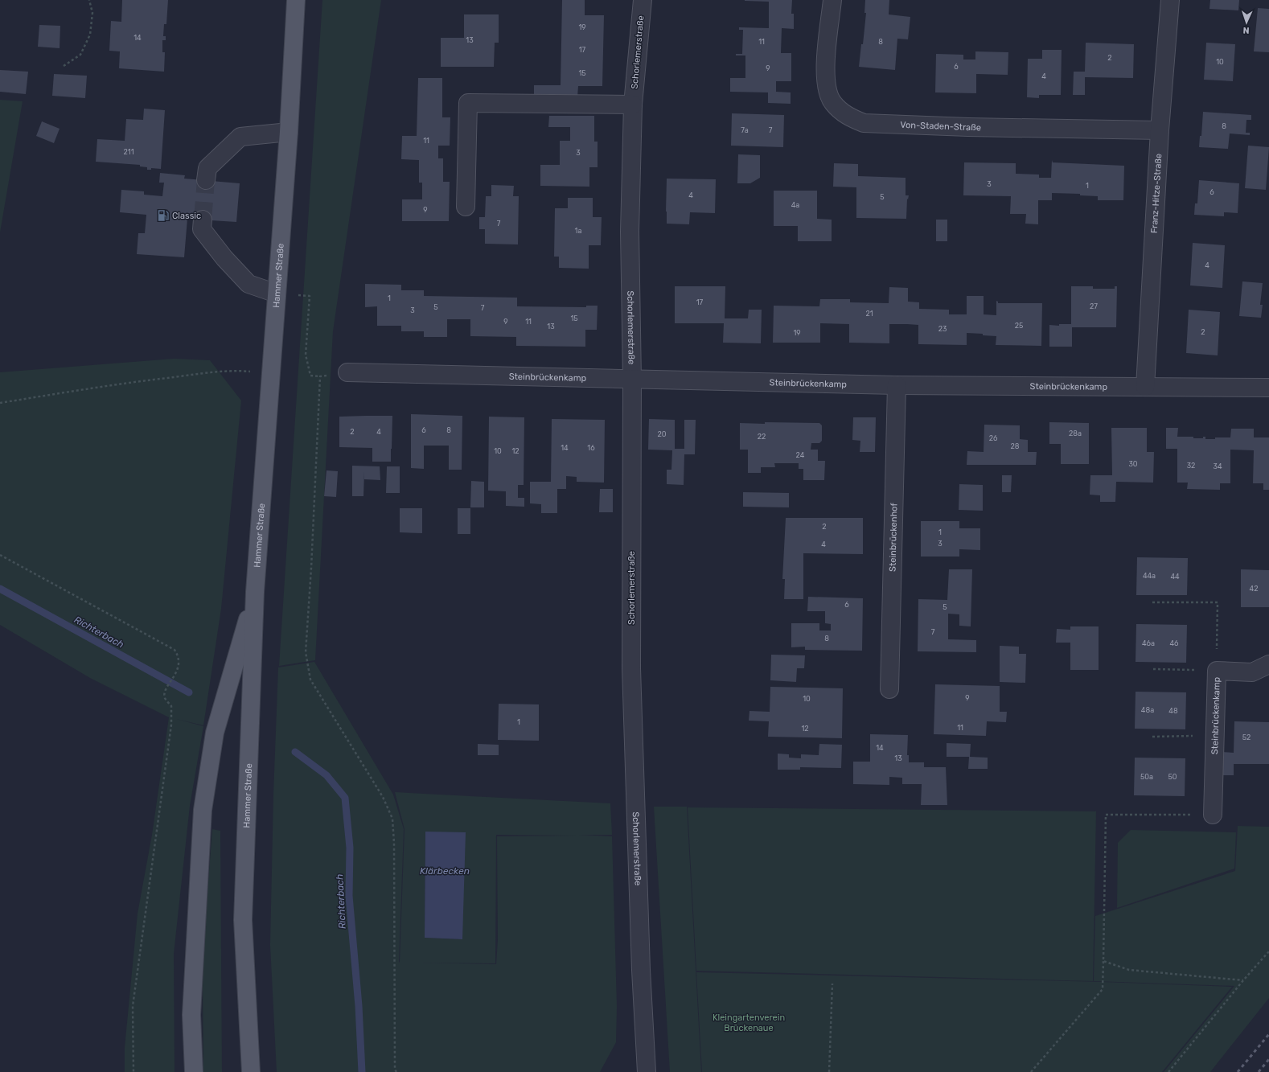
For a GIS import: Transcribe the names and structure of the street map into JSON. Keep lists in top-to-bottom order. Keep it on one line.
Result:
{"streets":{"main road":["Hammer Straße"],"street":["Schorlemerstraße","Von-Staden-Straße","Franz-Hitze-Straße","Steinbrückenkamp","Steinbrückenhof"]},"crossings":[["Schorlemerstraße","Steinbrückenkamp"],["Von-Staden-Straße","Franz-Hitze-Straße"],["Franz-Hitze-Straße","Steinbrückenkamp"],["Steinbrückenkamp","Steinbrückenhof"]],"water":["Richterbach","Klärbecken"],"parks":["Kleingartenverein Brückenaue"],"places":{"fuel station":["Classic"]},"house_numbers":["19","14","13","11","8","17","2","10","6","9","15","4","8","7a","7","11","211","3","3","1","6","4","5","4a","9","7","1a","4","1","17","27","5","7","3","21","15","9","11","25","13","23","2","19","6","8","2","4","28a","20","22","26","28","14","16","10","12","24","30","32","34","2","1","3","4","44a","44","42","6","5","7","8","46a","46","9","10","48a","48","1","11","12","52","14","13","50a","50"],"north":"bottom"}
